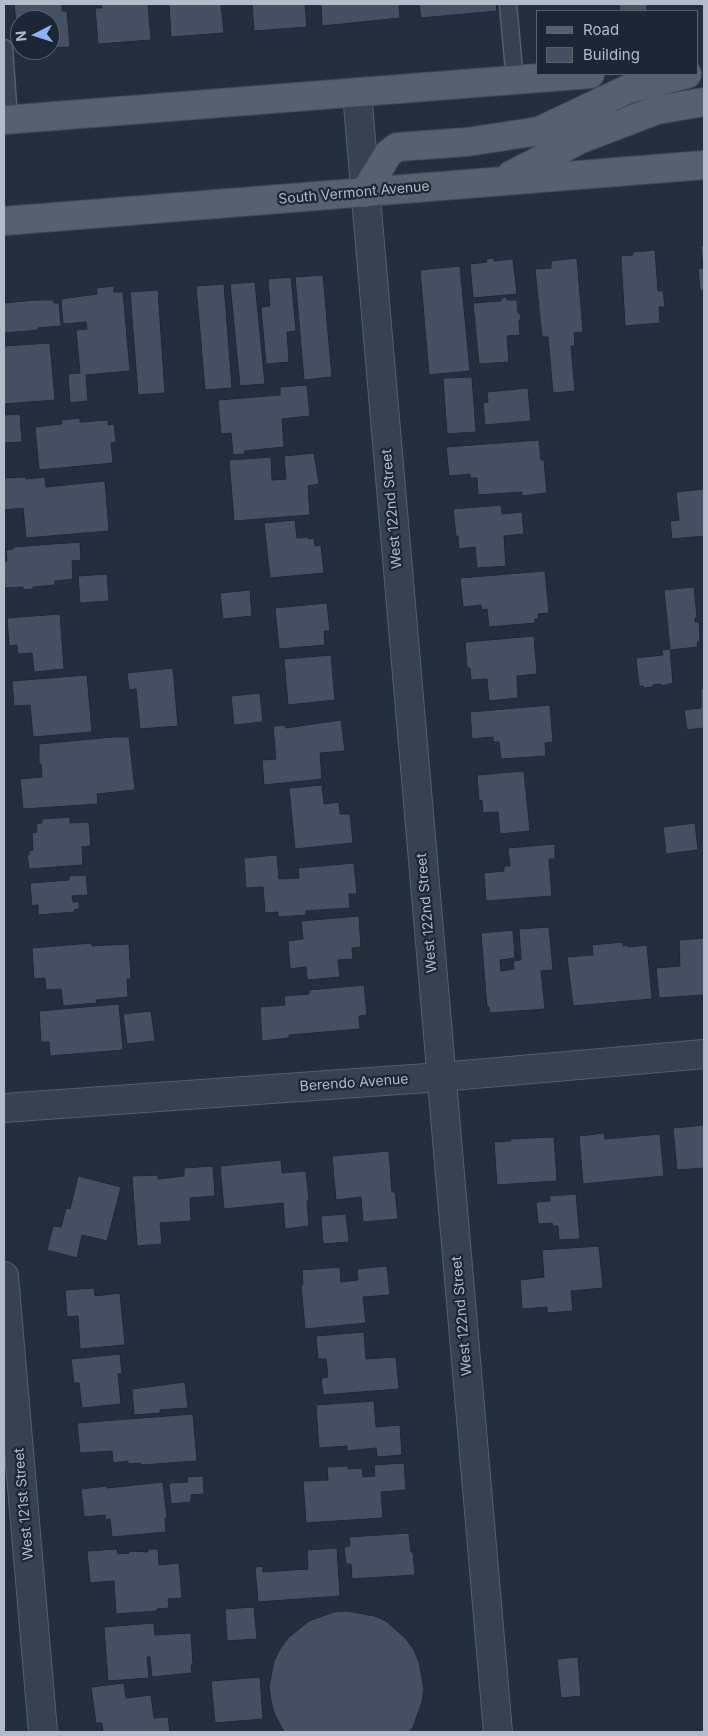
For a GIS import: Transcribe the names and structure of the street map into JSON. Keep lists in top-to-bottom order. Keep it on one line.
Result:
{"streets":{"main road":["South Vermont Avenue"],"street":["West 122nd Street","Berendo Avenue","West 121st Street"]},"crossings":[["South Vermont Avenue","West 122nd Street"],["West 122nd Street","Berendo Avenue"]],"legend":["Road","Building"],"north":"left"}
